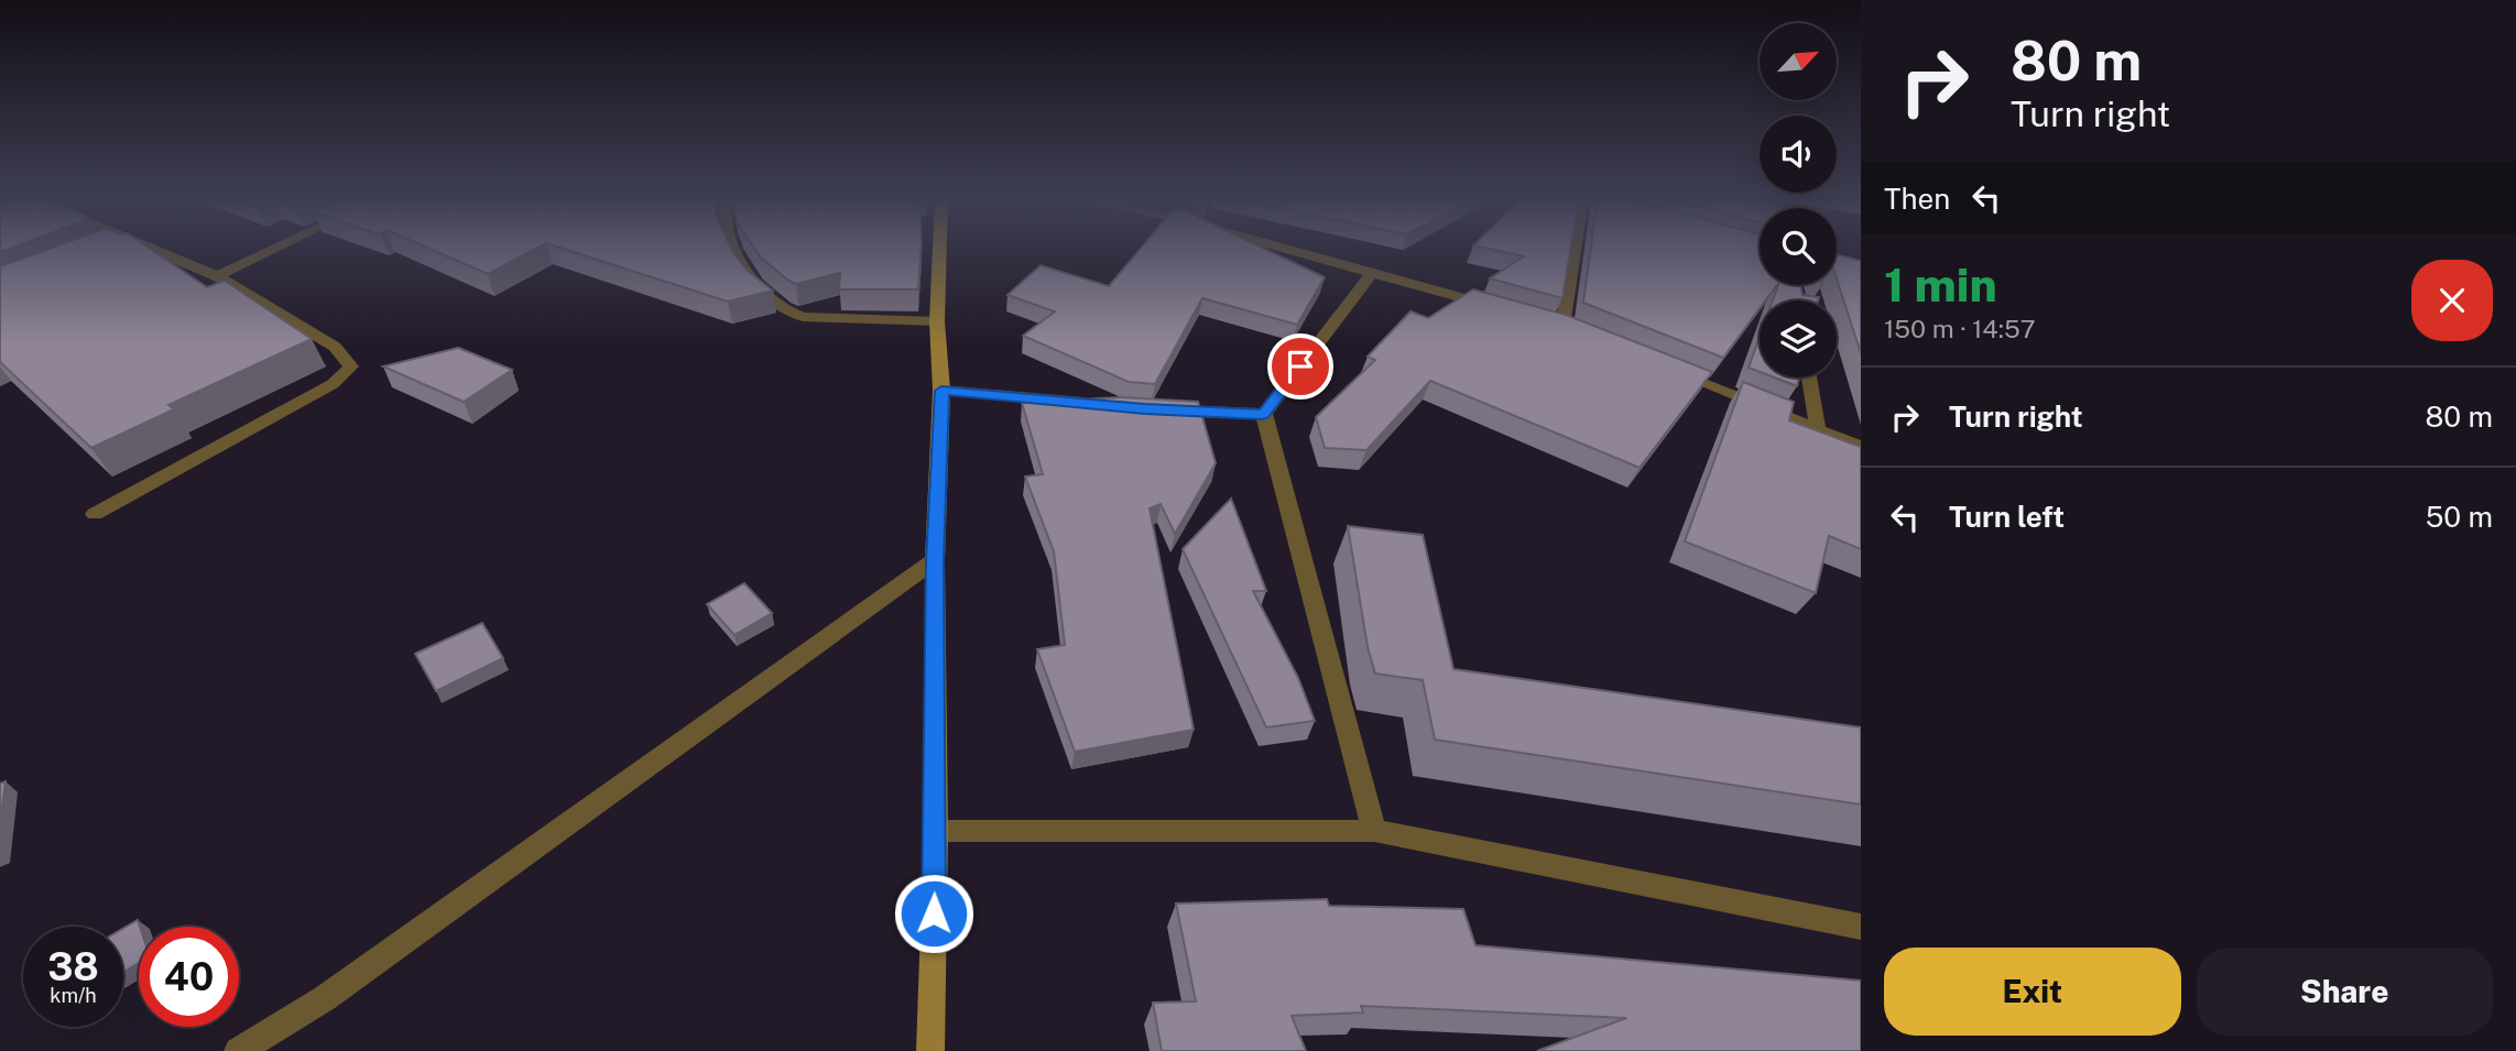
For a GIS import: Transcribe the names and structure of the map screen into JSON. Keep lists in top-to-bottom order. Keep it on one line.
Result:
{"north":"top right","page":{"turn":["80 m","Turn right"],"then":"Then","heading":["1 min","150 m · 14:57"],"list":[{"name":"Turn right","value":"80 m"},{"name":"Turn left","value":"50 m"}],"speed":"38 km/h","limit":"40","buttons":["Exit","Share"]}}
